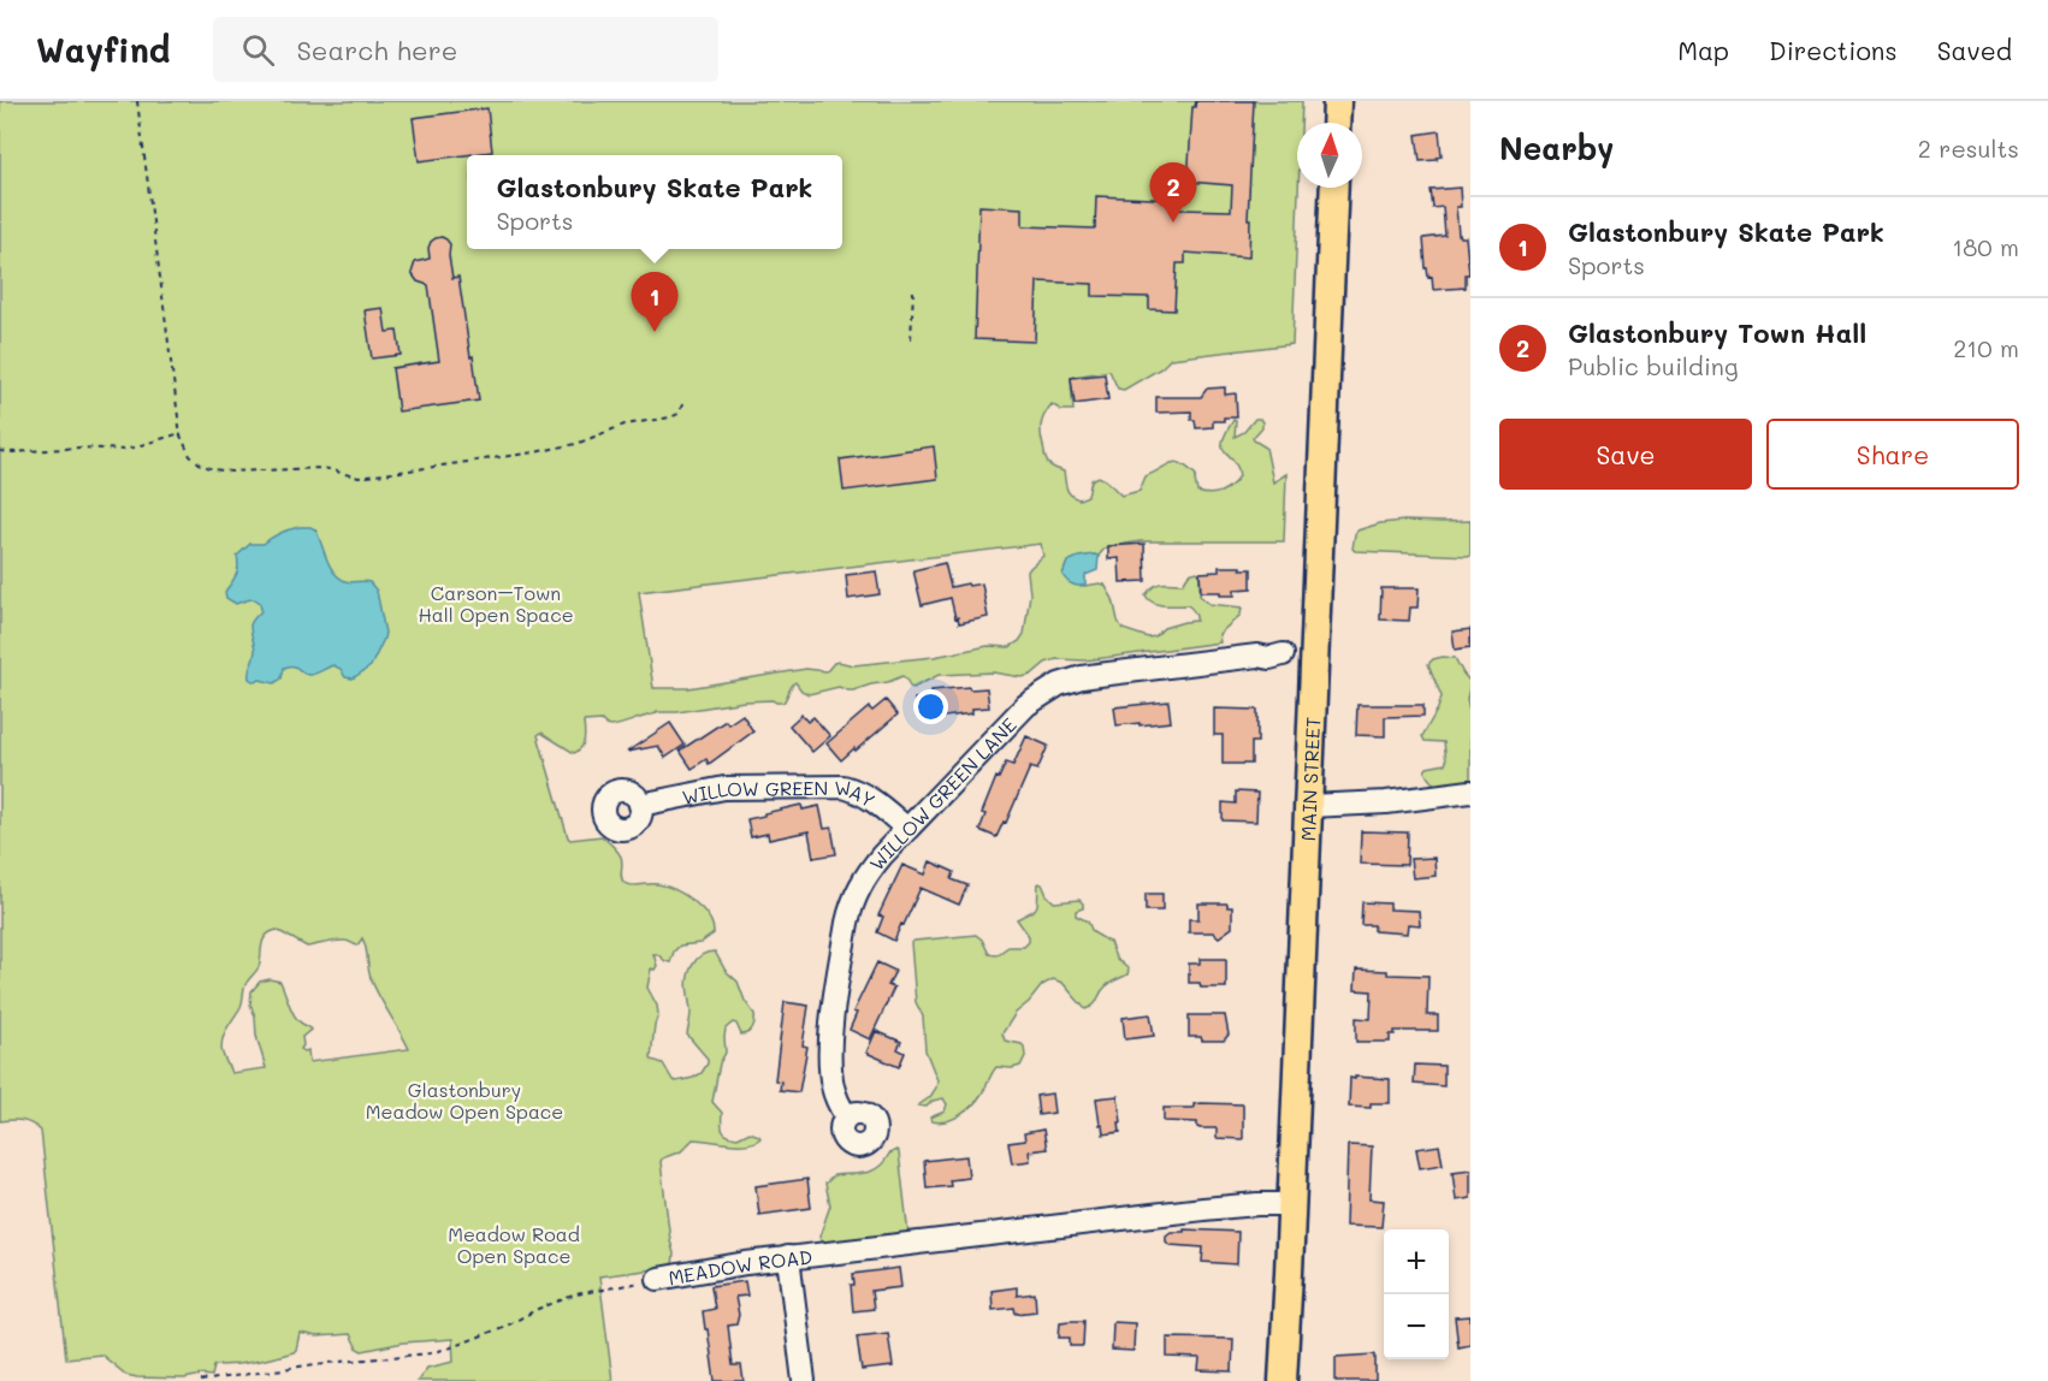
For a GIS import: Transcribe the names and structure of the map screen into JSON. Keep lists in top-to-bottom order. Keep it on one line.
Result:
{"streets":{"main road":["MAIN STREET"],"street":["WILLOW GREEN LANE","WILLOW GREEN WAY","MEADOW ROAD"]},"crossings":[["MAIN STREET","WILLOW GREEN LANE"],["MAIN STREET","MEADOW ROAD"],["WILLOW GREEN LANE","WILLOW GREEN WAY"]],"parks":["Carson–Town Hall Open Space","Glastonbury Meadow Open Space","Meadow Road Open Space"],"north":"top","page":{"header":"Wayfind","search":"Search here","nav":["Map","Directions","Saved"],"heading":["Nearby","2 results"],"popup":["Glastonbury Skate Park","Sports"],"pins":["2","1"],"list":[{"mark":"1","name":"Glastonbury Skate Park","note":"Sports","value":"180 m"},{"mark":"2","name":"Glastonbury Town Hall","note":"Public building","value":"210 m"}],"buttons":["Save","Share"],"map_buttons":["+","−"]}}
